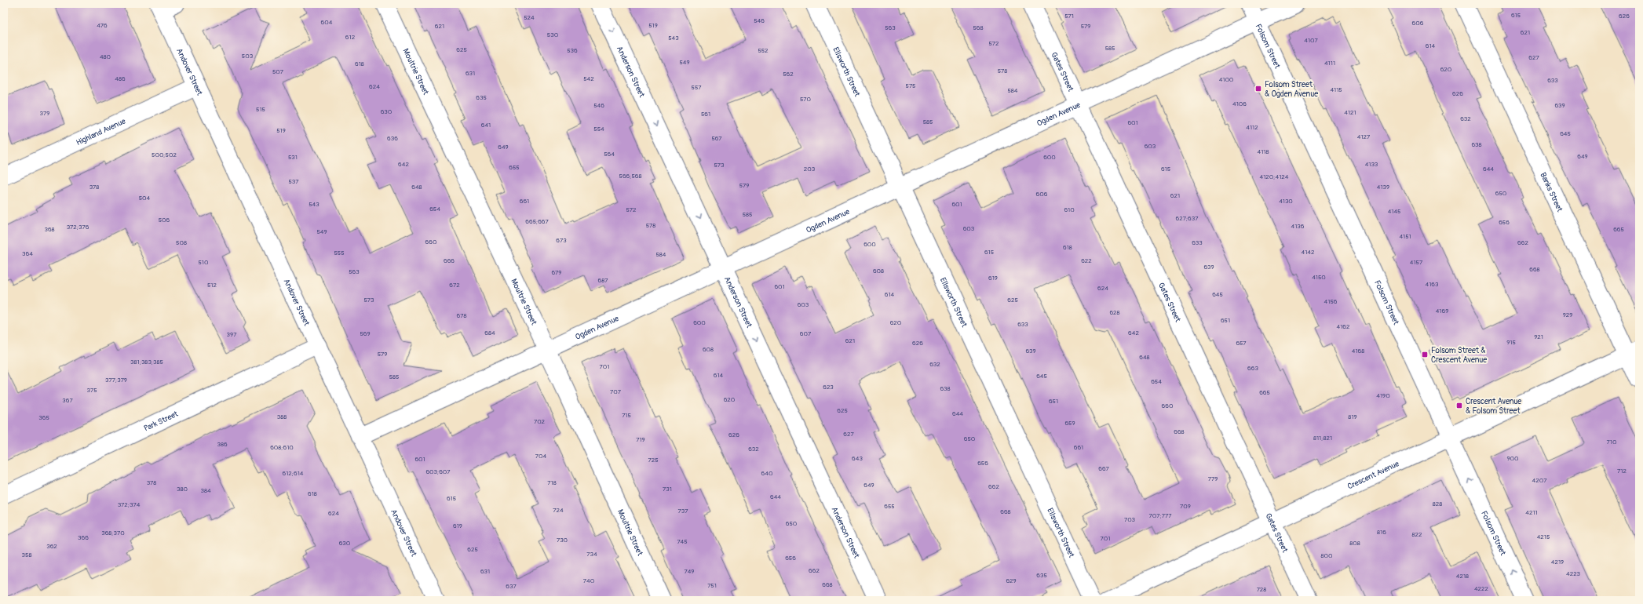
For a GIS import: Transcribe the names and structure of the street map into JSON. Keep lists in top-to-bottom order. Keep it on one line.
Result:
{"streets":{"street":["Folsom Street","Andover Street","Moultrie Street","Anderson Street","Ellsworth Street","Gates Street","Ogden Avenue","Highland Avenue","Banks Street","Park Street","Crescent Avenue"]},"crossings":[["Folsom Street","Ogden Avenue"],["Folsom Street","Crescent Avenue"],["Andover Street","Ogden Avenue"],["Andover Street","Highland Avenue"],["Andover Street","Park Street"],["Moultrie Street","Ogden Avenue"],["Anderson Street","Ogden Avenue"],["Ellsworth Street","Ogden Avenue"],["Gates Street","Ogden Avenue"],["Gates Street","Crescent Avenue"],["Banks Street","Crescent Avenue"]],"one_way":["Anderson Street"],"places":{"transit":["Folsom Street & Ogden Avenue","Folsom Street & Crescent Avenue","Crescent Avenue & Folsom Street"]},"house_numbers":["615","571","626","524","546","604","606","476","519","621","579","563","568","621","530","612","543","4107","572","614","585","625","536","552","503","480","627","549","4111","618","620","578","507","631","562","486","542","4100","633","575","624","557","4115","584","626","635","570","4106","546","639","515","630","4121","379","561","632","585","601","641","4112","554","519","645","4127","636","567","638","603","649","4118","564","500;502","649","531","600","642","4133","573","655","203","615","644","566;568","4120;4124","537","579","378","648","4139","650","606","621","504","661","4130","543","601","654","572","610","4145","585","627;637","506","665;667","656","578","4136","372;376","603","368","665","549","4151","673","660","508","633","662","600","618","615","4142","555","364","584","666","622","510","4157","639","668","608","563","679","4150","619","687","4163","512","672","601","624","614","645","573","625","4156","603","4169","628","929","678","651","600","620","633","4162","684","642","569","607","397","921","621","915","626","657","608","639","4168","579","648","381;383;385","632","701","663","614","645","585","377;379","654","623","638","375","707","665","4190","620","367","651","660","625","644","715","388","819","365","702","659","668","627","626","811;821","650","719","710","386","608;610","661","632","704","643","900","601","725","656","667","712","603;607","612;614","640","779","4207","378","718","649","662","380","731","384","618","644","615","828","372;374","655","709","724","737","668","4211","624","707;777","703","650","619","816","368;370","822","4215","366","701","730","745","630","808","362","625","734","358","800","656","4219","662","631","749","4223","635","4218","740","629","668","751","637","4222","728"]}
